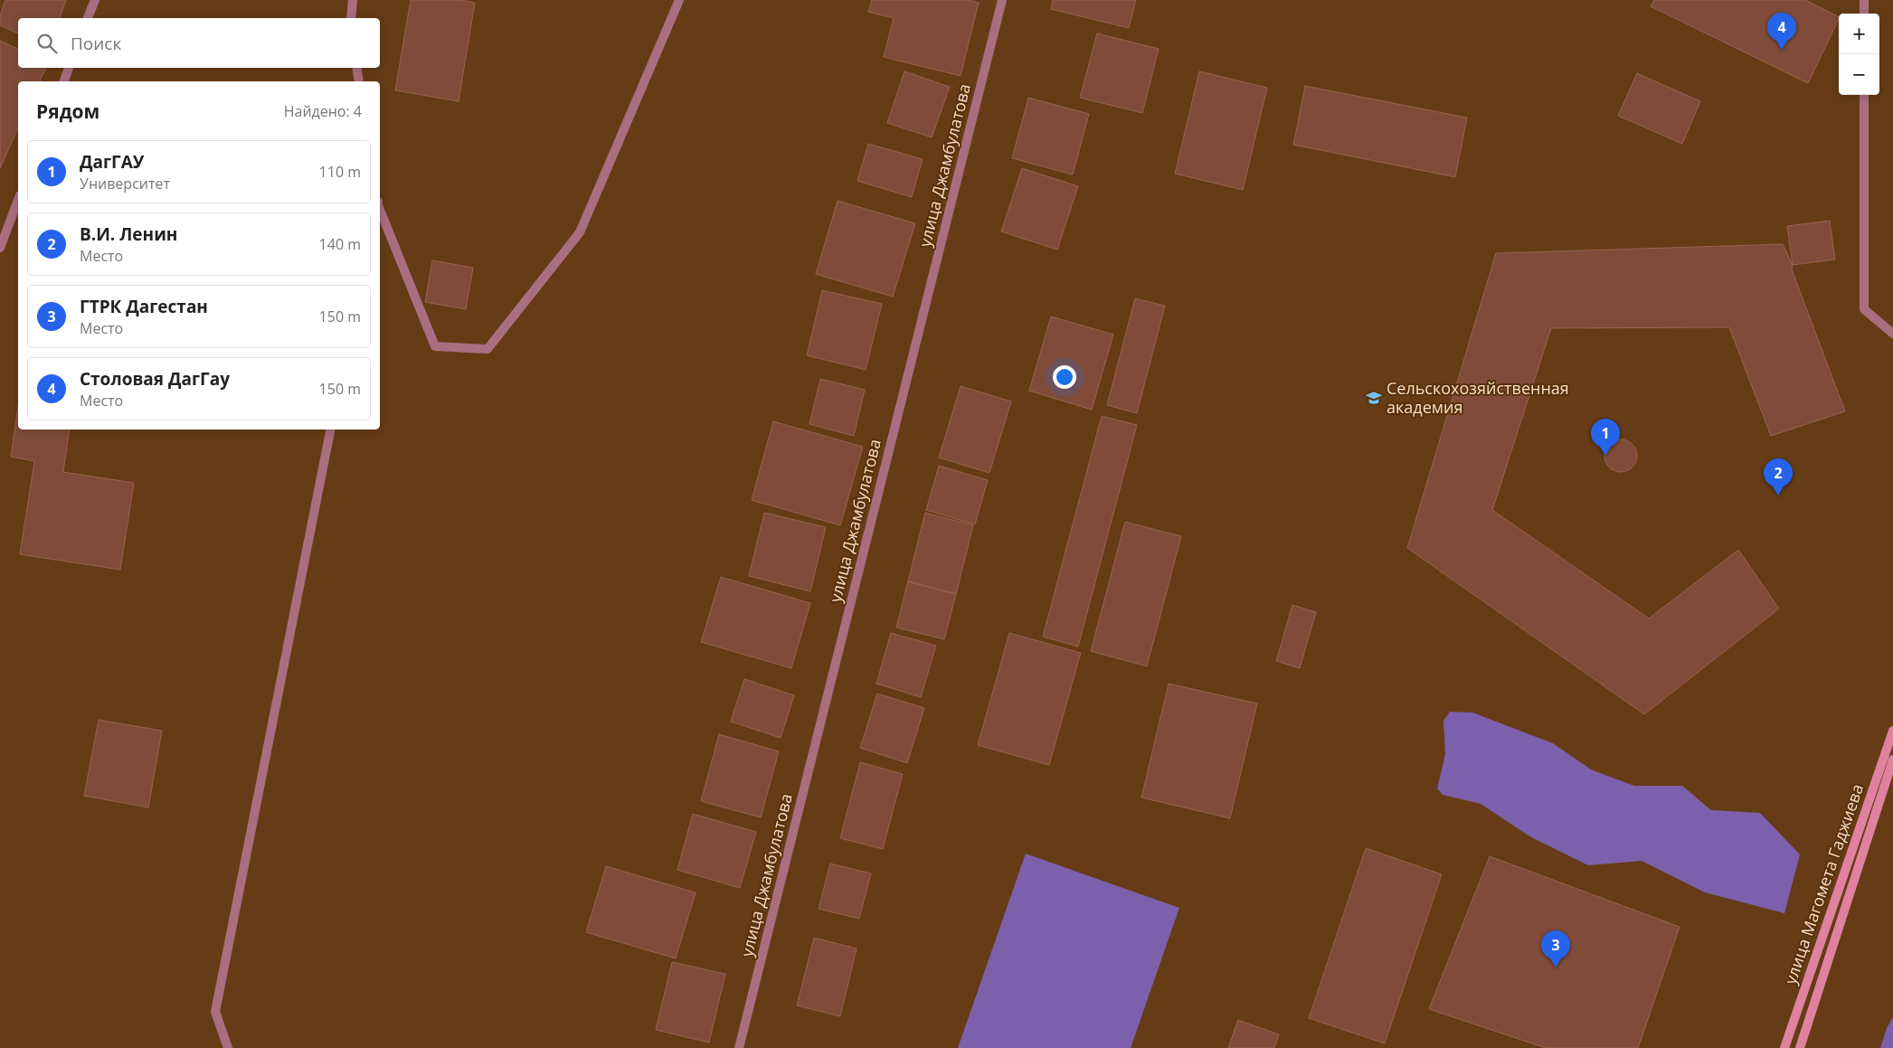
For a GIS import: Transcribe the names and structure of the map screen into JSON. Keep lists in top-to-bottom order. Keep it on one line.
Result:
{"streets":{"main road":["улица Магомета Гаджиева"],"street":["улица Джамбулатова"]},"places":{"school or university":["Сельскохозяйственная академия"]},"page":{"pins":["4","1","2","3"],"map_buttons":["+","−"],"search":"Поиск","heading":["Рядом","Найдено: 4"],"list":[{"mark":"1","name":"ДагГАУ","note":"Университет","value":"110 m"},{"mark":"2","name":"В.И. Ленин","note":"Место","value":"140 m"},{"mark":"3","name":"ГТРК Дагестан","note":"Место","value":"150 m"},{"mark":"4","name":"Столовая ДагГау","note":"Место","value":"150 m"}]}}
